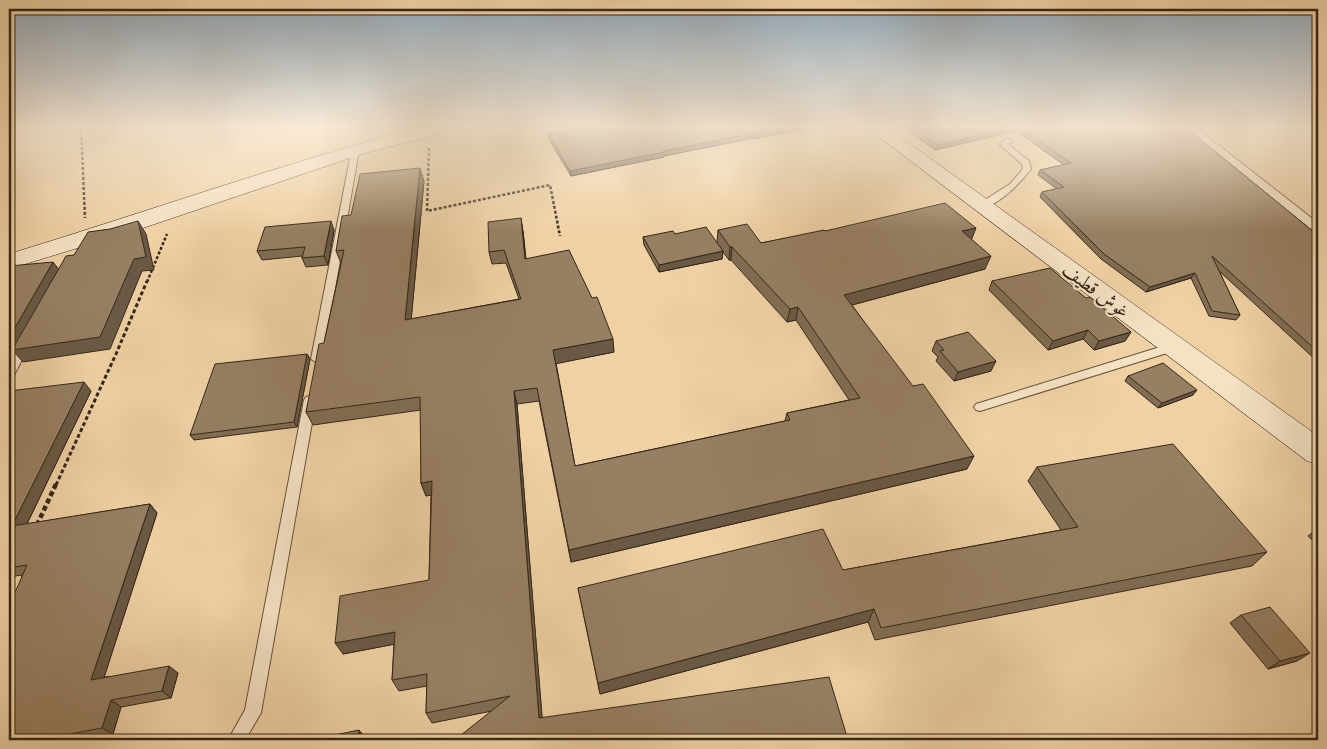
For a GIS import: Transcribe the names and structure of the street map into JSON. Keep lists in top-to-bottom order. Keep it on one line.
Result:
{"streets":{"main road":["غوش قطيف"]}}
